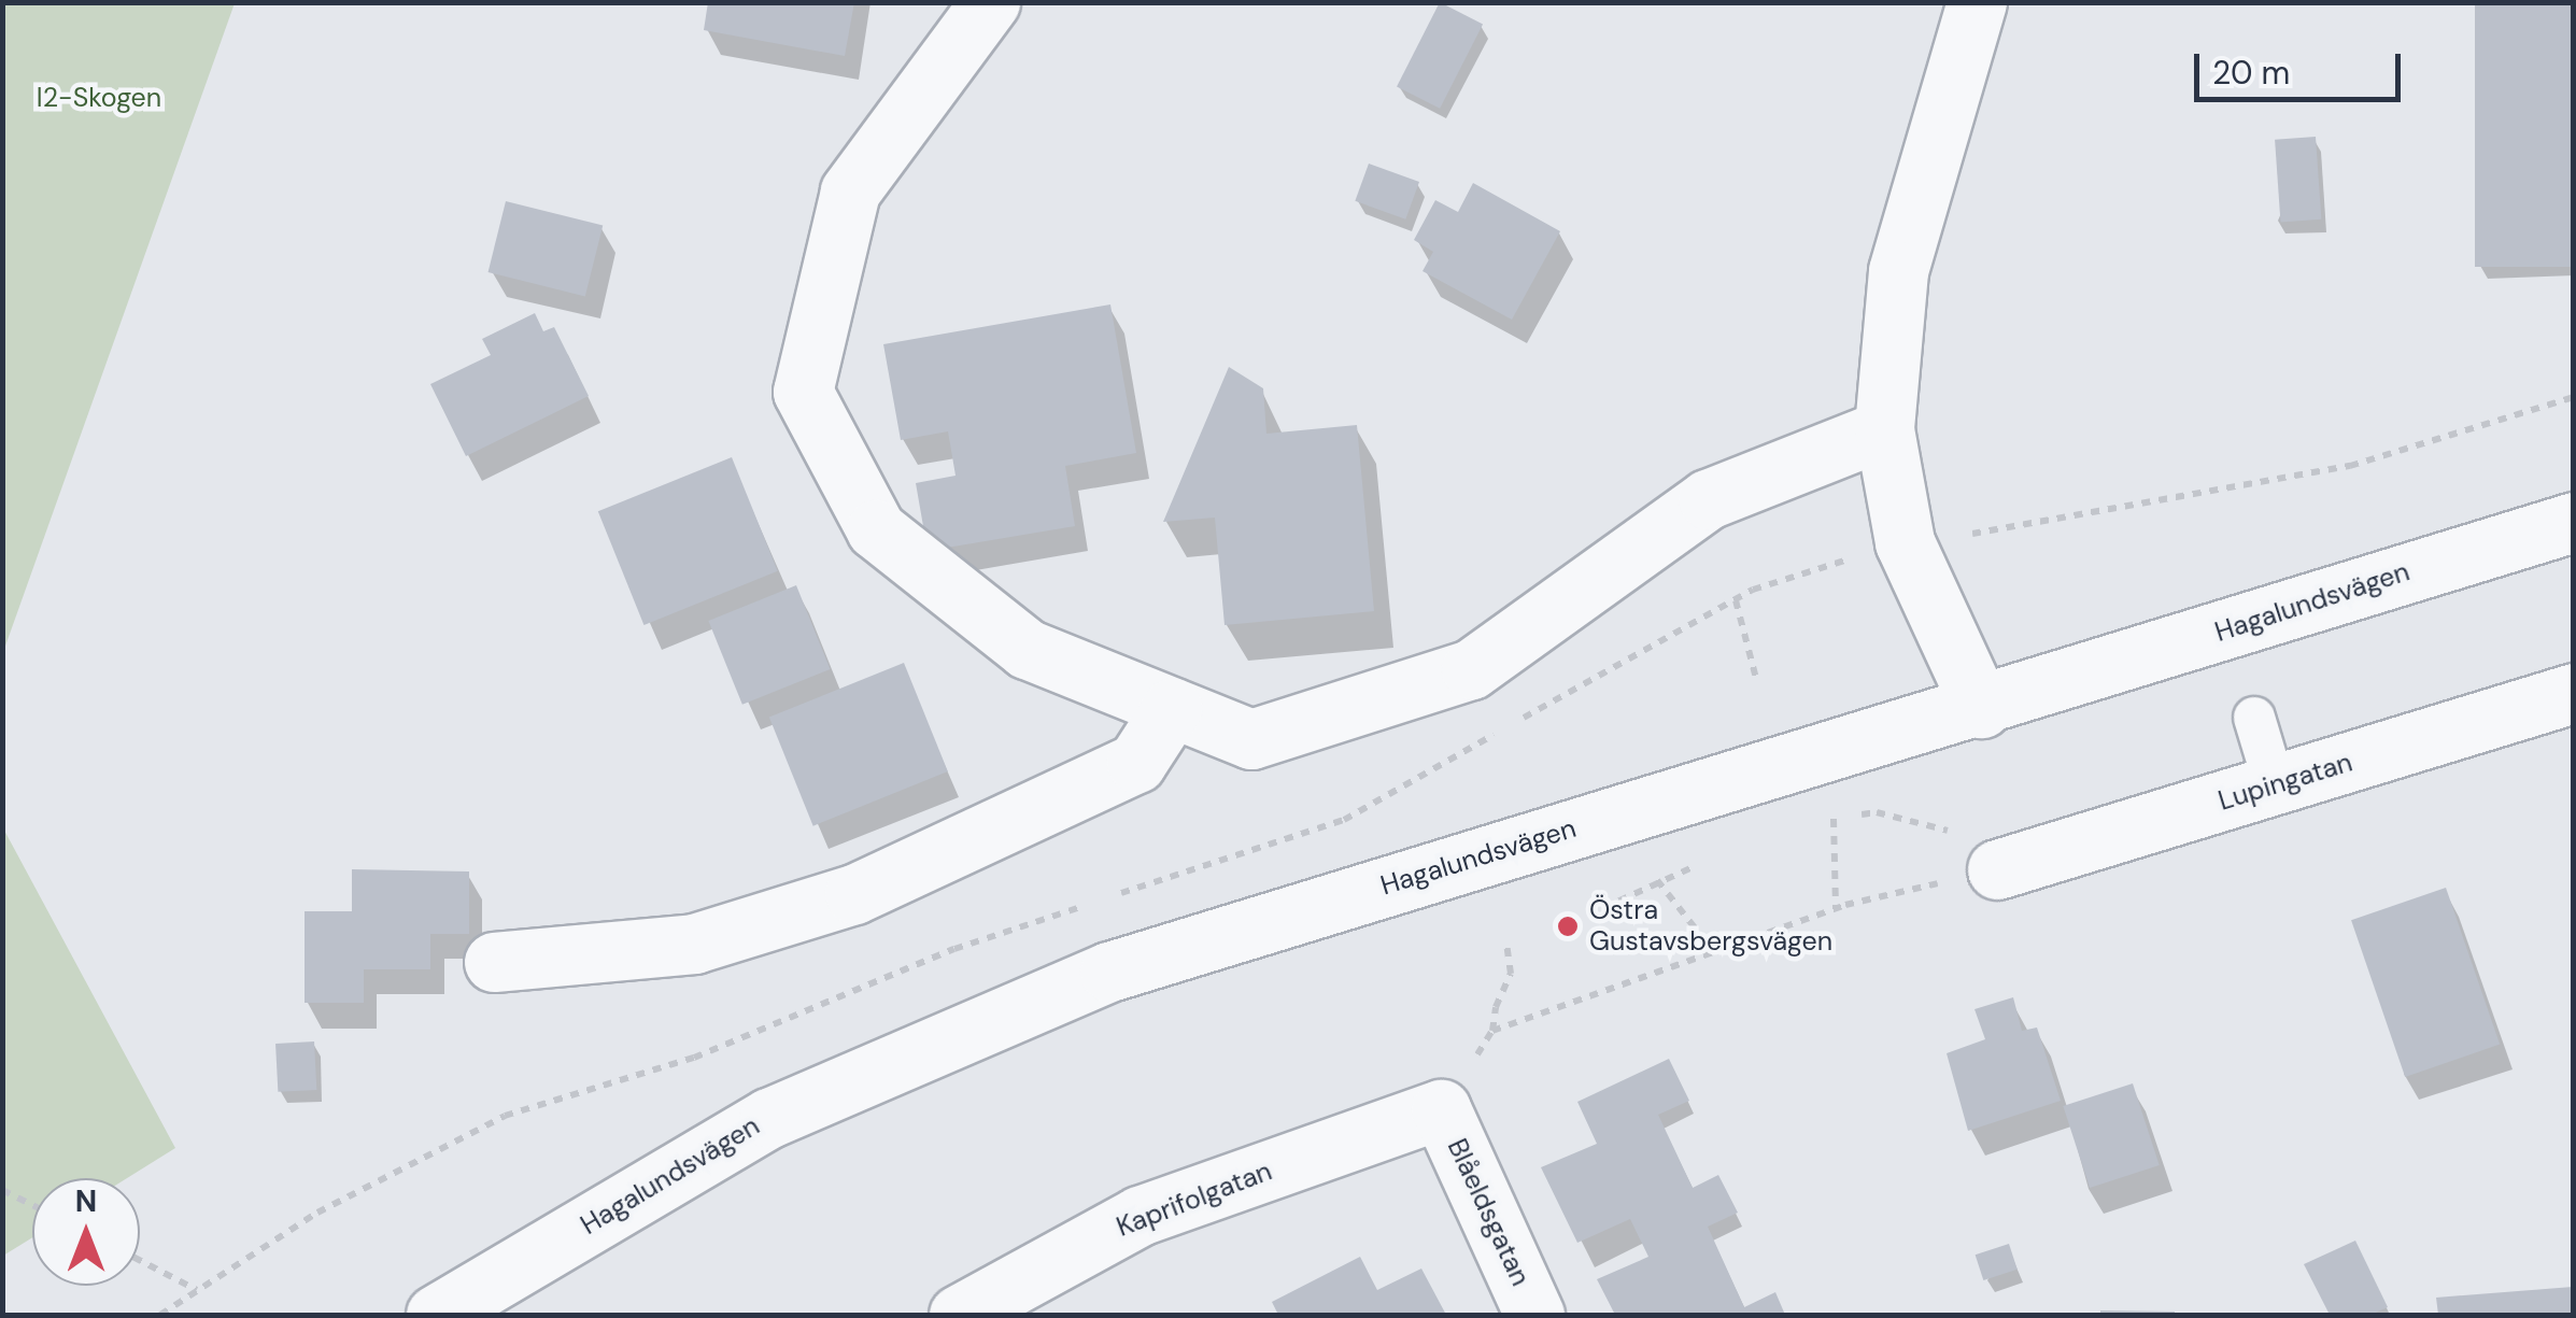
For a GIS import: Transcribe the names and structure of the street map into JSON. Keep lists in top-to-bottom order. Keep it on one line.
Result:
{"streets":{"street":["Hagalundsvägen","Lupingatan","Kaprifolgatan","Blåeldsgatan"]},"crossings":[["Kaprifolgatan","Blåeldsgatan"]],"parks":["I2-Skogen"],"places":["Östra Gustavsbergsvägen"],"scale_bar":"20 m","north":"top"}
